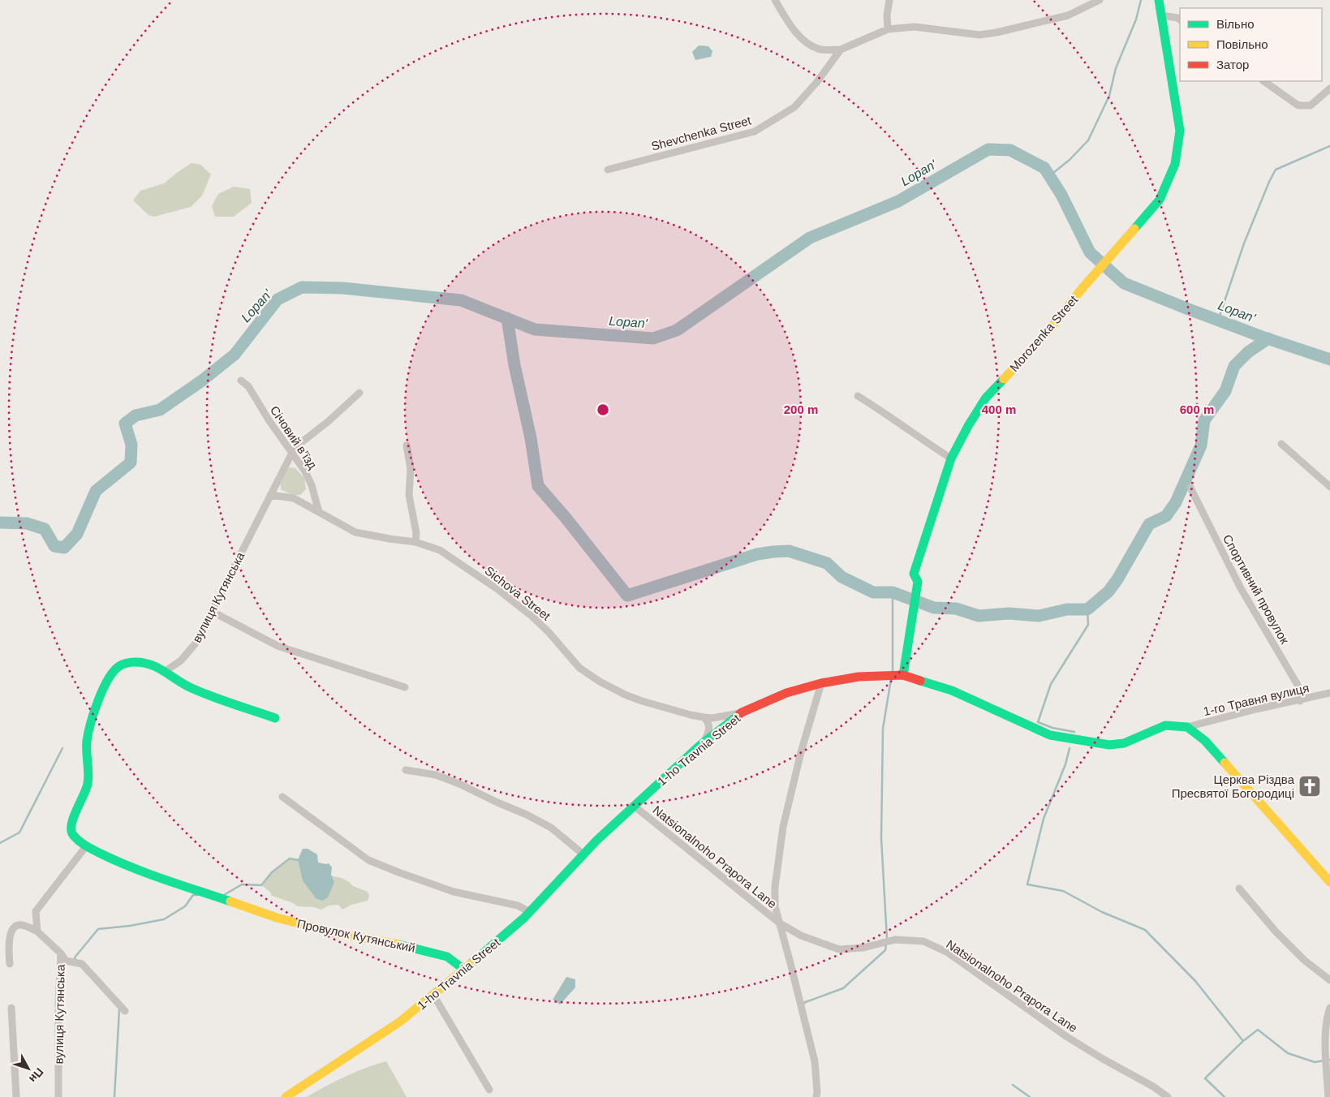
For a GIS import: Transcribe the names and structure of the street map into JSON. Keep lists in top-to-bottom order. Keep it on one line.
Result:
{"streets":{"street":["Shevchenka Street","Morozenka Street","Січовий в’їзд","Спортивний провулок","Sichova Street","вулиця Кутянська","1-го Травня вулиця","1-ho Travnia Street","Natsionalnoho Prapora Lane","Провулок Кутянський"]},"crossings":[["Morozenka Street","1-ho Travnia Street"],["Січовий в’їзд","Sichova Street"],["Січовий в’їзд","вулиця Кутянська"],["Спортивний провулок","1-го Травня вулиця"],["Sichova Street","вулиця Кутянська"],["Sichova Street","1-ho Travnia Street"],["1-го Травня вулиця","1-ho Travnia Street"],["1-ho Travnia Street","Natsionalnoho Prapora Lane"],["1-ho Travnia Street","Провулок Кутянський"]],"water":["Lopan'"],"places":{"church":["Церква Різдва Пресвятої Богородиці"]},"legend":["Вільно","Повільно","Затор"],"north":"bottom right","rings":["200 m","400 m","600 m"]}
